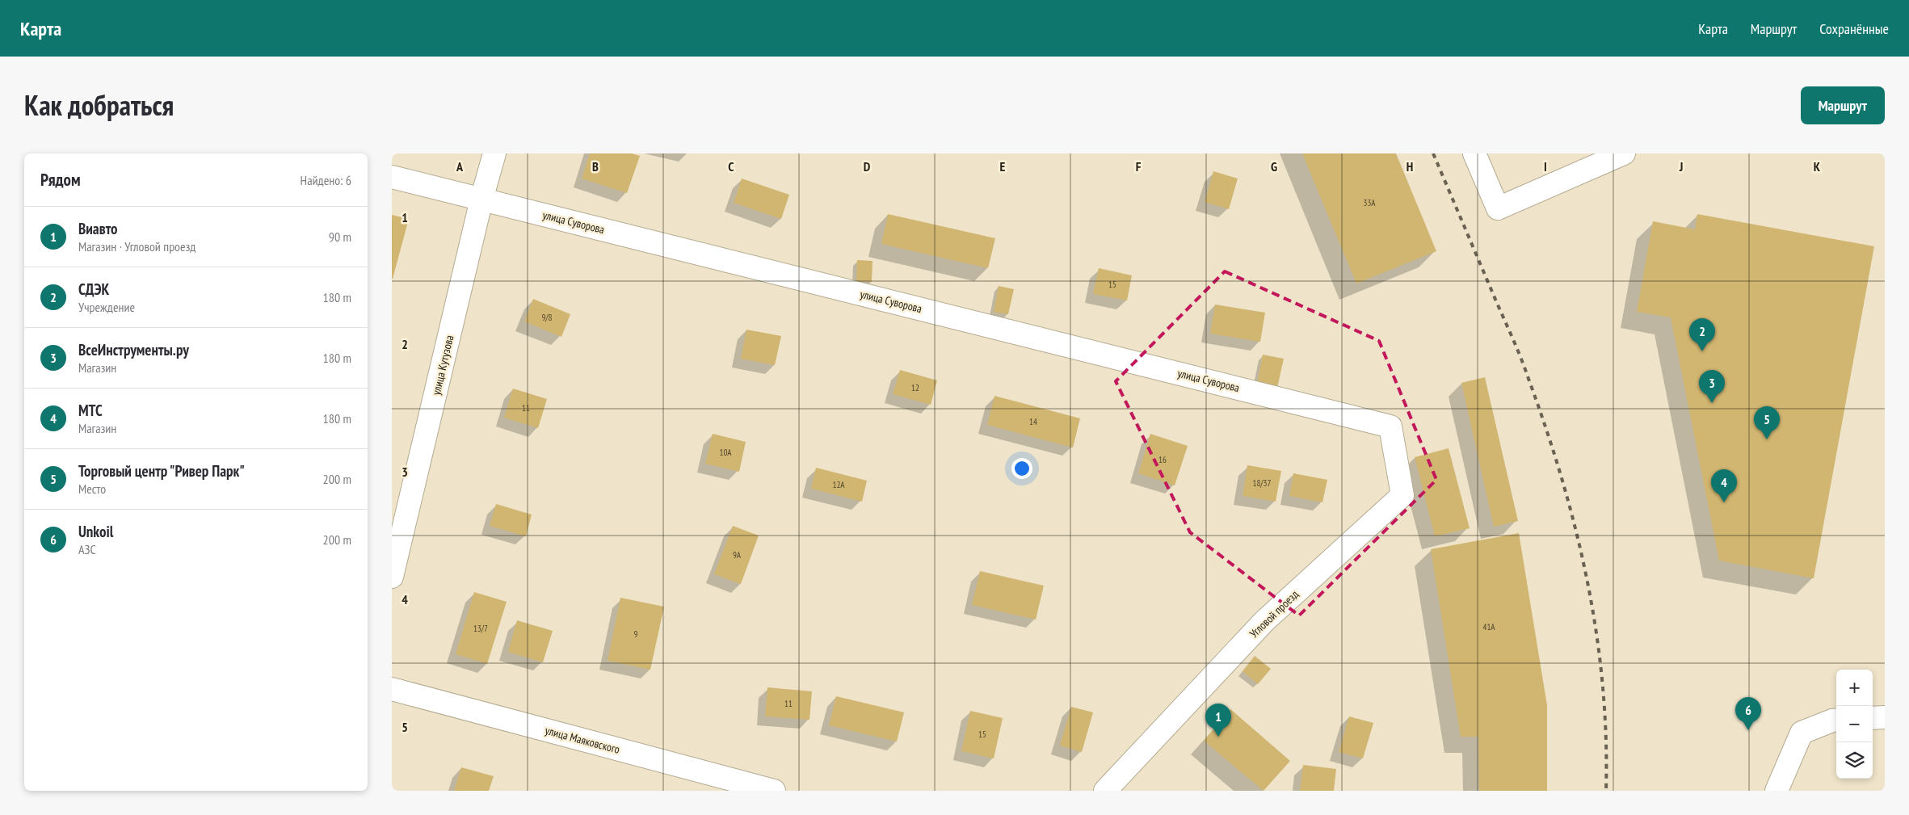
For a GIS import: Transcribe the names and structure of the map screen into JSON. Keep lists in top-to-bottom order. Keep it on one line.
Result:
{"streets":{"street":["улица Суворова","улица Кутузова","Угловой проезд","улица Маяковского"]},"crossings":[["улица Суворова","улица Кутузова"],["улица Суворова","Угловой проезд"]],"house_numbers":["33А","15","9/8","12","11","14","10А","16","18/37","12А","9А","41А","13/7","9","11","15"],"page":{"header":"Карта","nav":["Карта","Маршрут","Сохранённые"],"title":"Как добраться","buttons":"Маршрут","heading":["Рядом","Найдено: 6"],"list":[{"mark":"1","name":"Виавто","note":"Магазин · Угловой проезд","value":"90 m"},{"mark":"2","name":"СДЭК","note":"Учреждение","value":"180 m"},{"mark":"3","name":"ВсеИнструменты.ру","note":"Магазин","value":"180 m"},{"mark":"4","name":"МТС","note":"Магазин","value":"180 m"},{"mark":"5","name":"Торговый центр \"Ривер Парк\"","note":"Место","value":"200 m"},{"mark":"6","name":"Unkoil","note":"АЗС","value":"200 m"}],"pins":["2","3","5","4","6","1"],"map_buttons":["+","−"]},"grid":{"columns":["A","B","C","D","E","F","G","H","I","J","K"],"rows":["1","2","3","4","5"]}}
